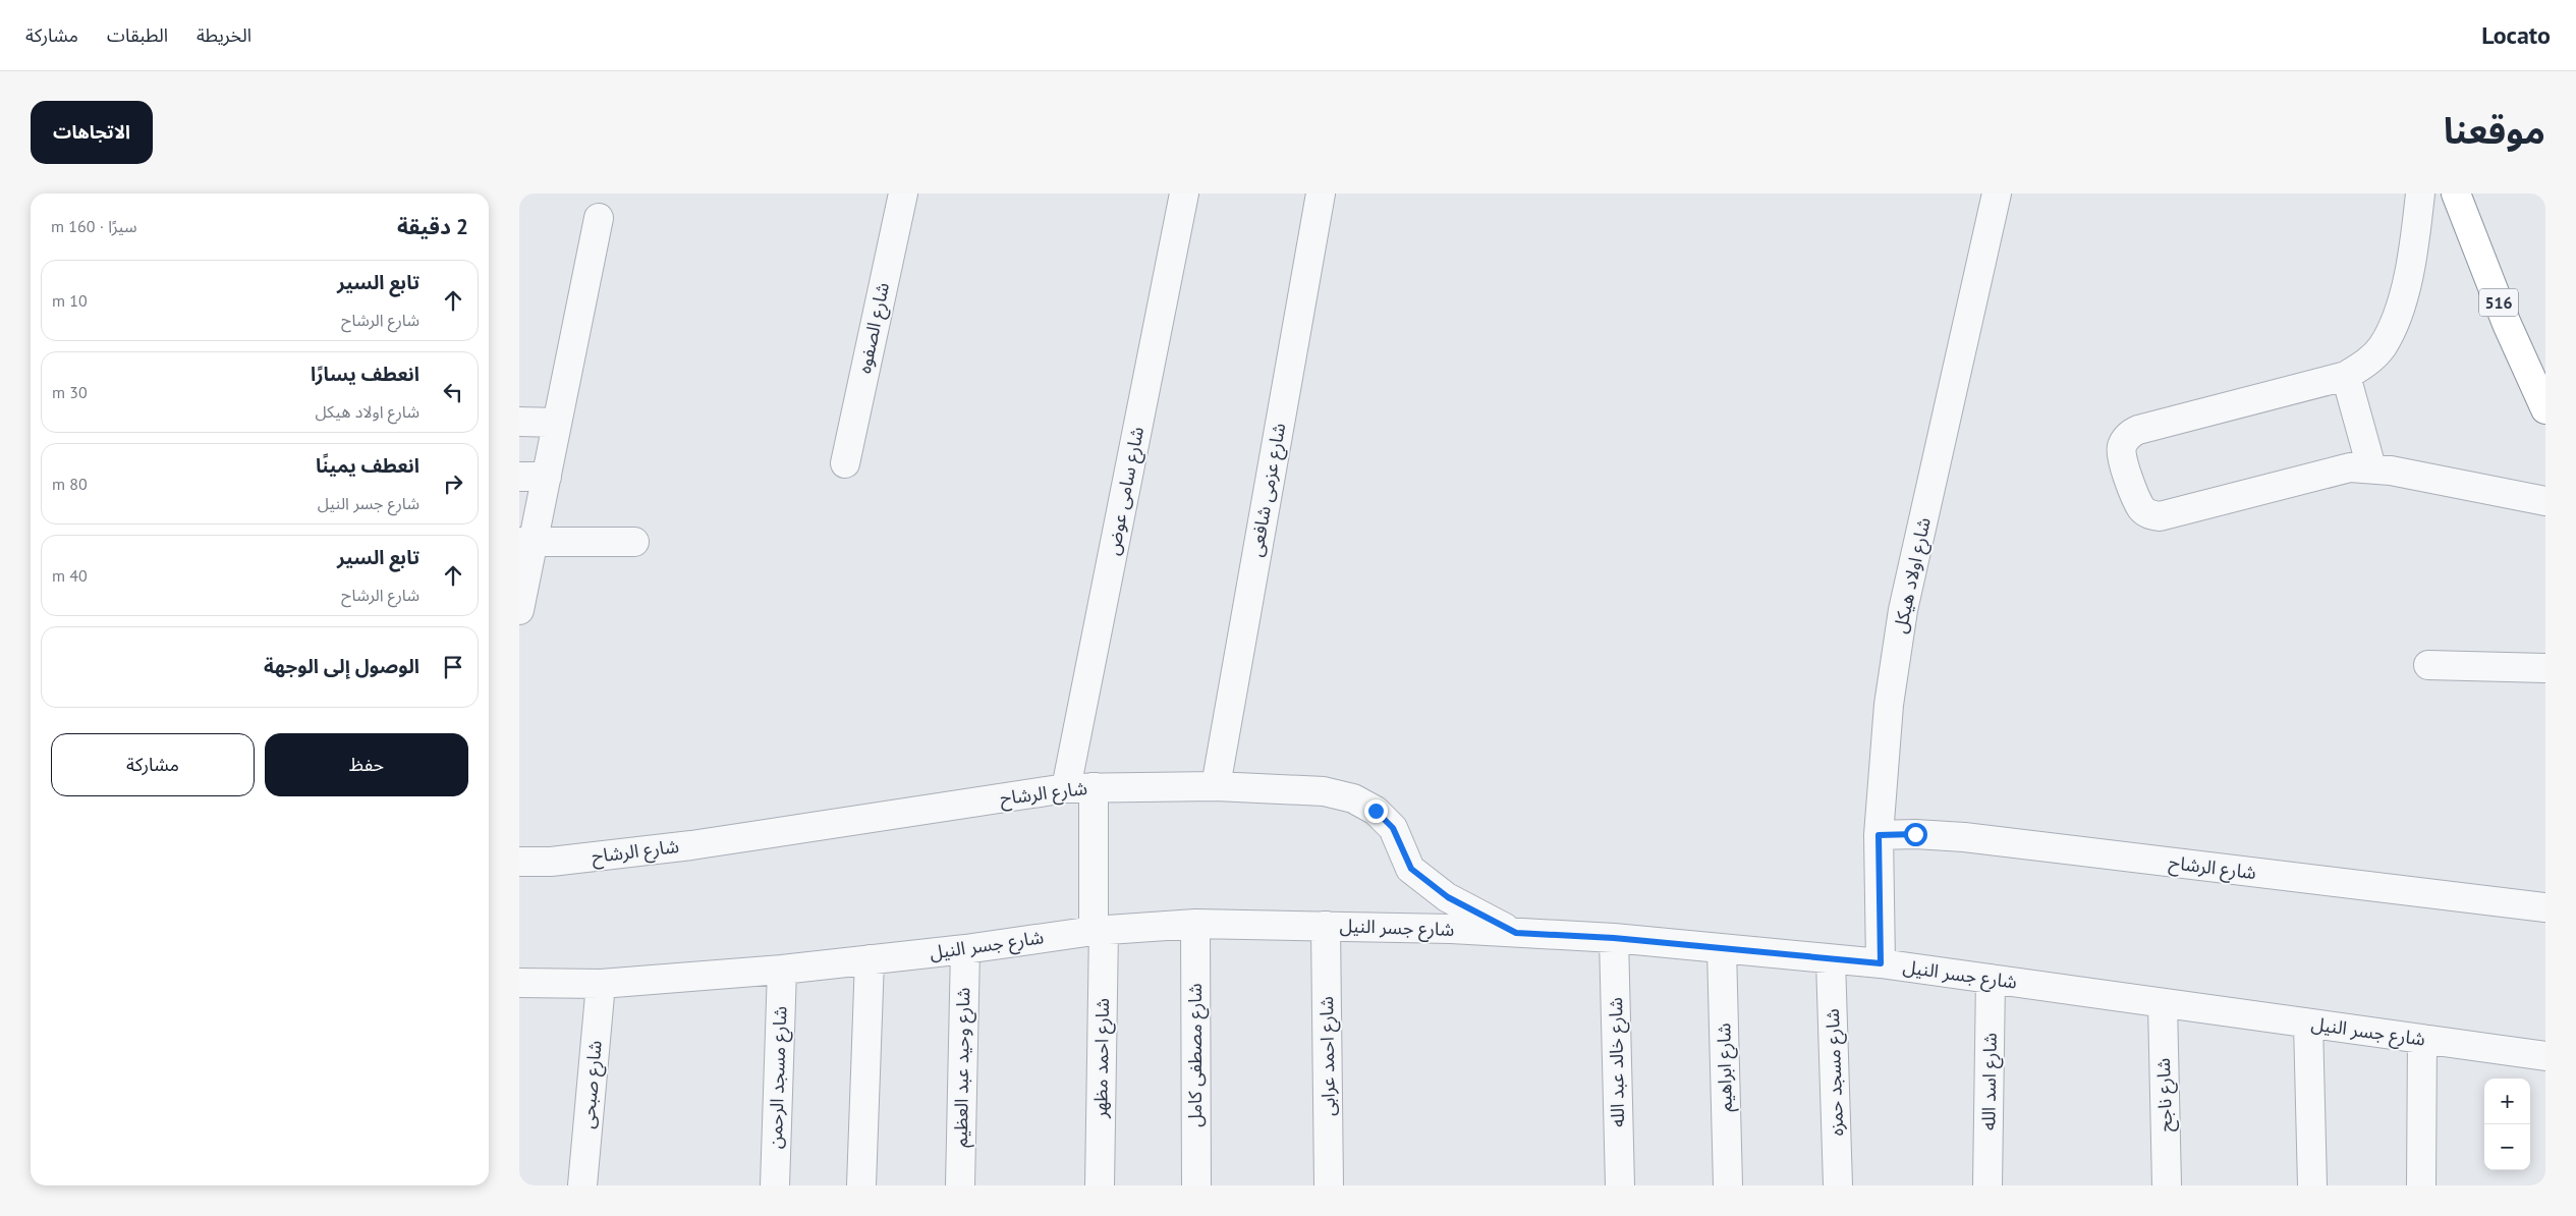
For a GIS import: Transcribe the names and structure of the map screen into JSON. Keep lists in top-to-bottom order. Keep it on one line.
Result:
{"streets":{"highway":["516"],"street":["شارع الصفوه","شارع عزمى شافعى","شارع سامى عوض","شارع اولاد هيكل","شارع الرشاح","شارع جسر النيل","شارع مصطفى كامل","شارع احمد عرابى","شارع احمد مظهر","شارع خالد عبد الله","شارع وحيد عبد العظيم","شارع ابراهيم","شارع مسجد حمزه","شارع مسجد الرحمن","شارع اسد الله","شارع صبحى","شارع ناجح"]},"crossings":[["شارع عزمى شافعى","شارع الرشاح"],["شارع سامى عوض","شارع الرشاح"],["شارع اولاد هيكل","شارع الرشاح"],["شارع اولاد هيكل","شارع جسر النيل"],["شارع الرشاح","شارع جسر النيل"],["شارع الرشاح","شارع احمد مظهر"],["شارع جسر النيل","شارع مصطفى كامل"],["شارع جسر النيل","شارع احمد عرابى"],["شارع جسر النيل","شارع احمد مظهر"],["شارع جسر النيل","شارع خالد عبد الله"],["شارع جسر النيل","شارع وحيد عبد العظيم"],["شارع جسر النيل","شارع ابراهيم"],["شارع جسر النيل","شارع مسجد حمزه"],["شارع جسر النيل","شارع مسجد الرحمن"],["شارع جسر النيل","شارع اسد الله"],["شارع جسر النيل","شارع صبحى"],["شارع جسر النيل","شارع ناجح"]],"page":{"header":"Locato","nav":["الخريطة","الطبقات","مشاركة"],"title":"موقعنا","buttons":["الاتجاهات",["حفظ","مشاركة"]],"heading":["2 دقيقة","سيرًا · 160 m"],"list":[["تابع السير","شارع الرشاح","10 m"],["انعطف يسارًا","شارع اولاد هيكل","30 m"],["انعطف يمينًا","شارع جسر النيل","80 m"],["تابع السير","شارع الرشاح","40 m"],"الوصول إلى الوجهة"],"map_buttons":["+","−"]}}
